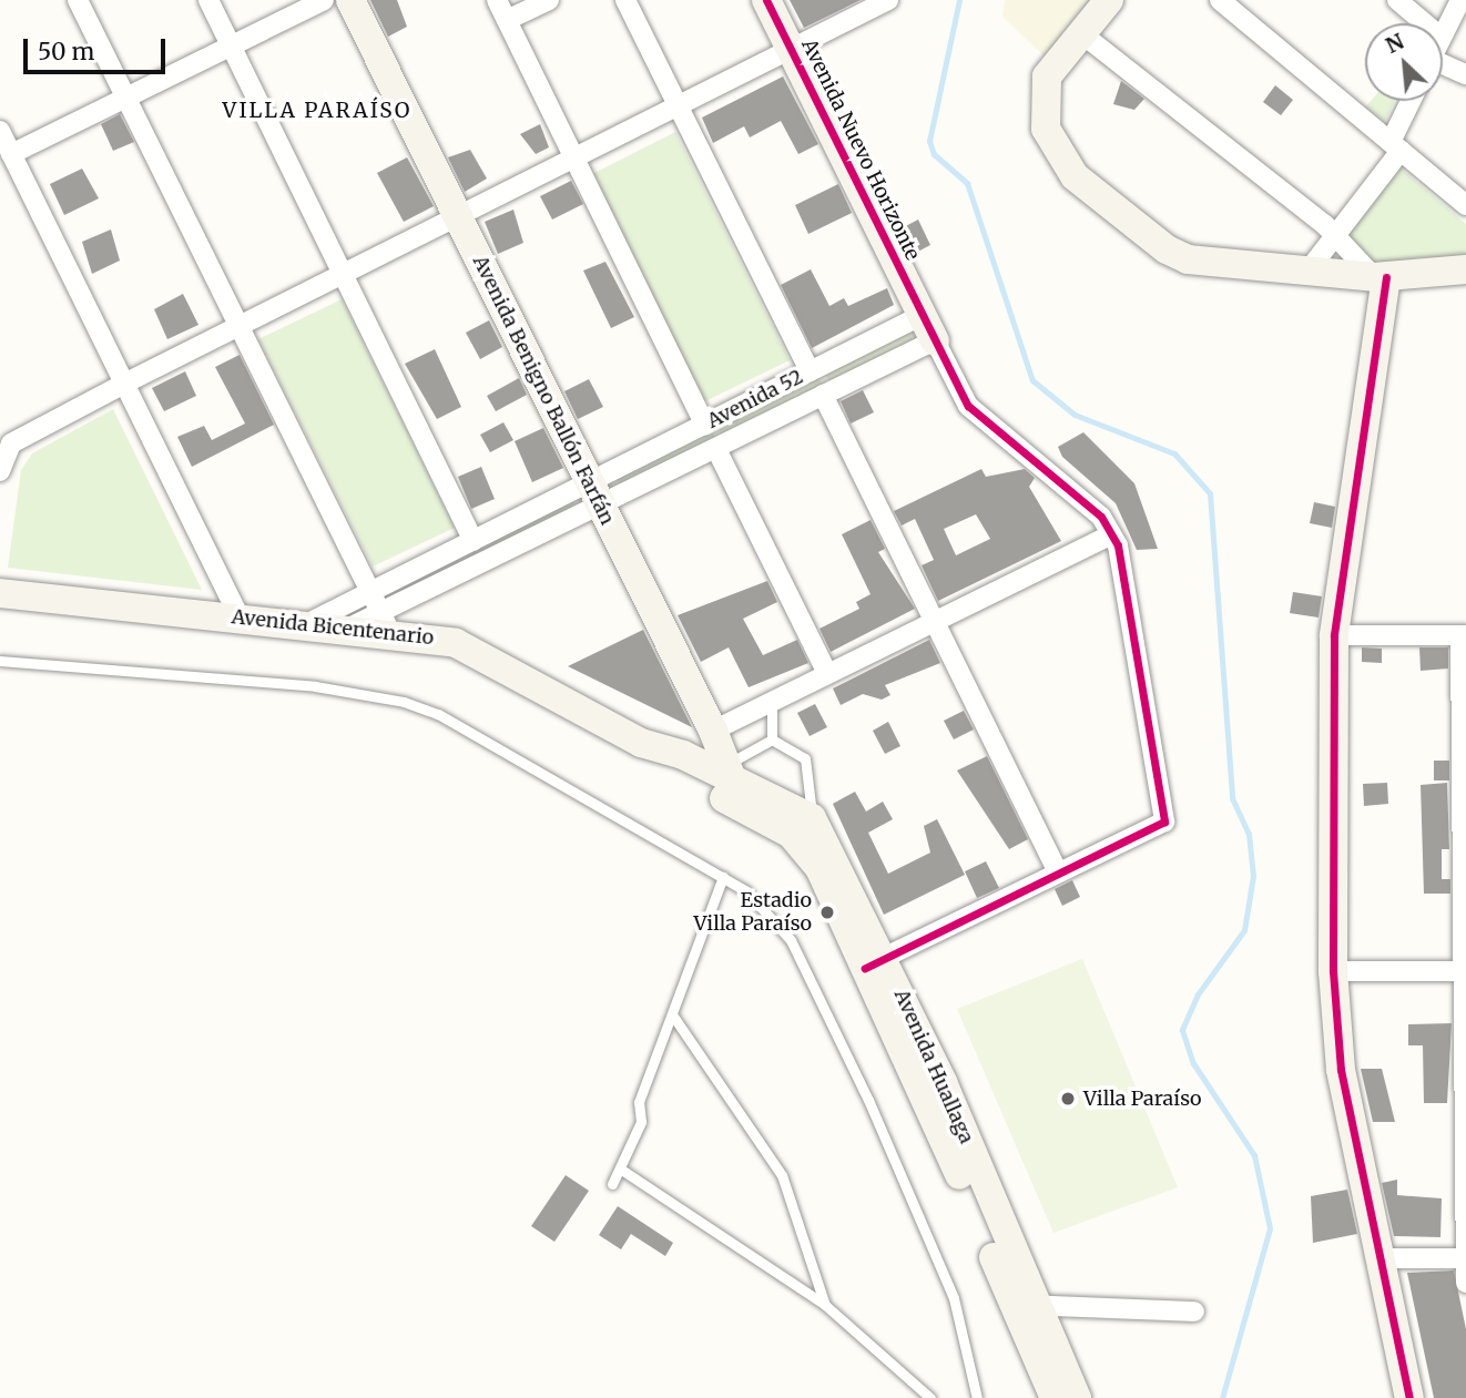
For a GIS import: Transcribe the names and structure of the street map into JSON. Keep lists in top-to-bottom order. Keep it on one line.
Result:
{"streets":{"street":["Avenida Nuevo Horizonte","Avenida Benigno Ballón Farfán","Avenida 52","Avenida Bicentenario","Avenida Huallaga"]},"crossings":[["Avenida Nuevo Horizonte","Avenida 52"],["Avenida Benigno Ballón Farfán","Avenida 52"],["Avenida Benigno Ballón Farfán","Avenida Bicentenario"],["Avenida Benigno Ballón Farfán","Avenida Huallaga"],["Avenida 52","Avenida Bicentenario"],["Avenida Bicentenario","Avenida Huallaga"]],"districts":["VILLA PARAÍSO"],"places":["Estadio Villa Paraíso","Villa Paraíso"],"scale_bar":"50 m","north":"top left"}
